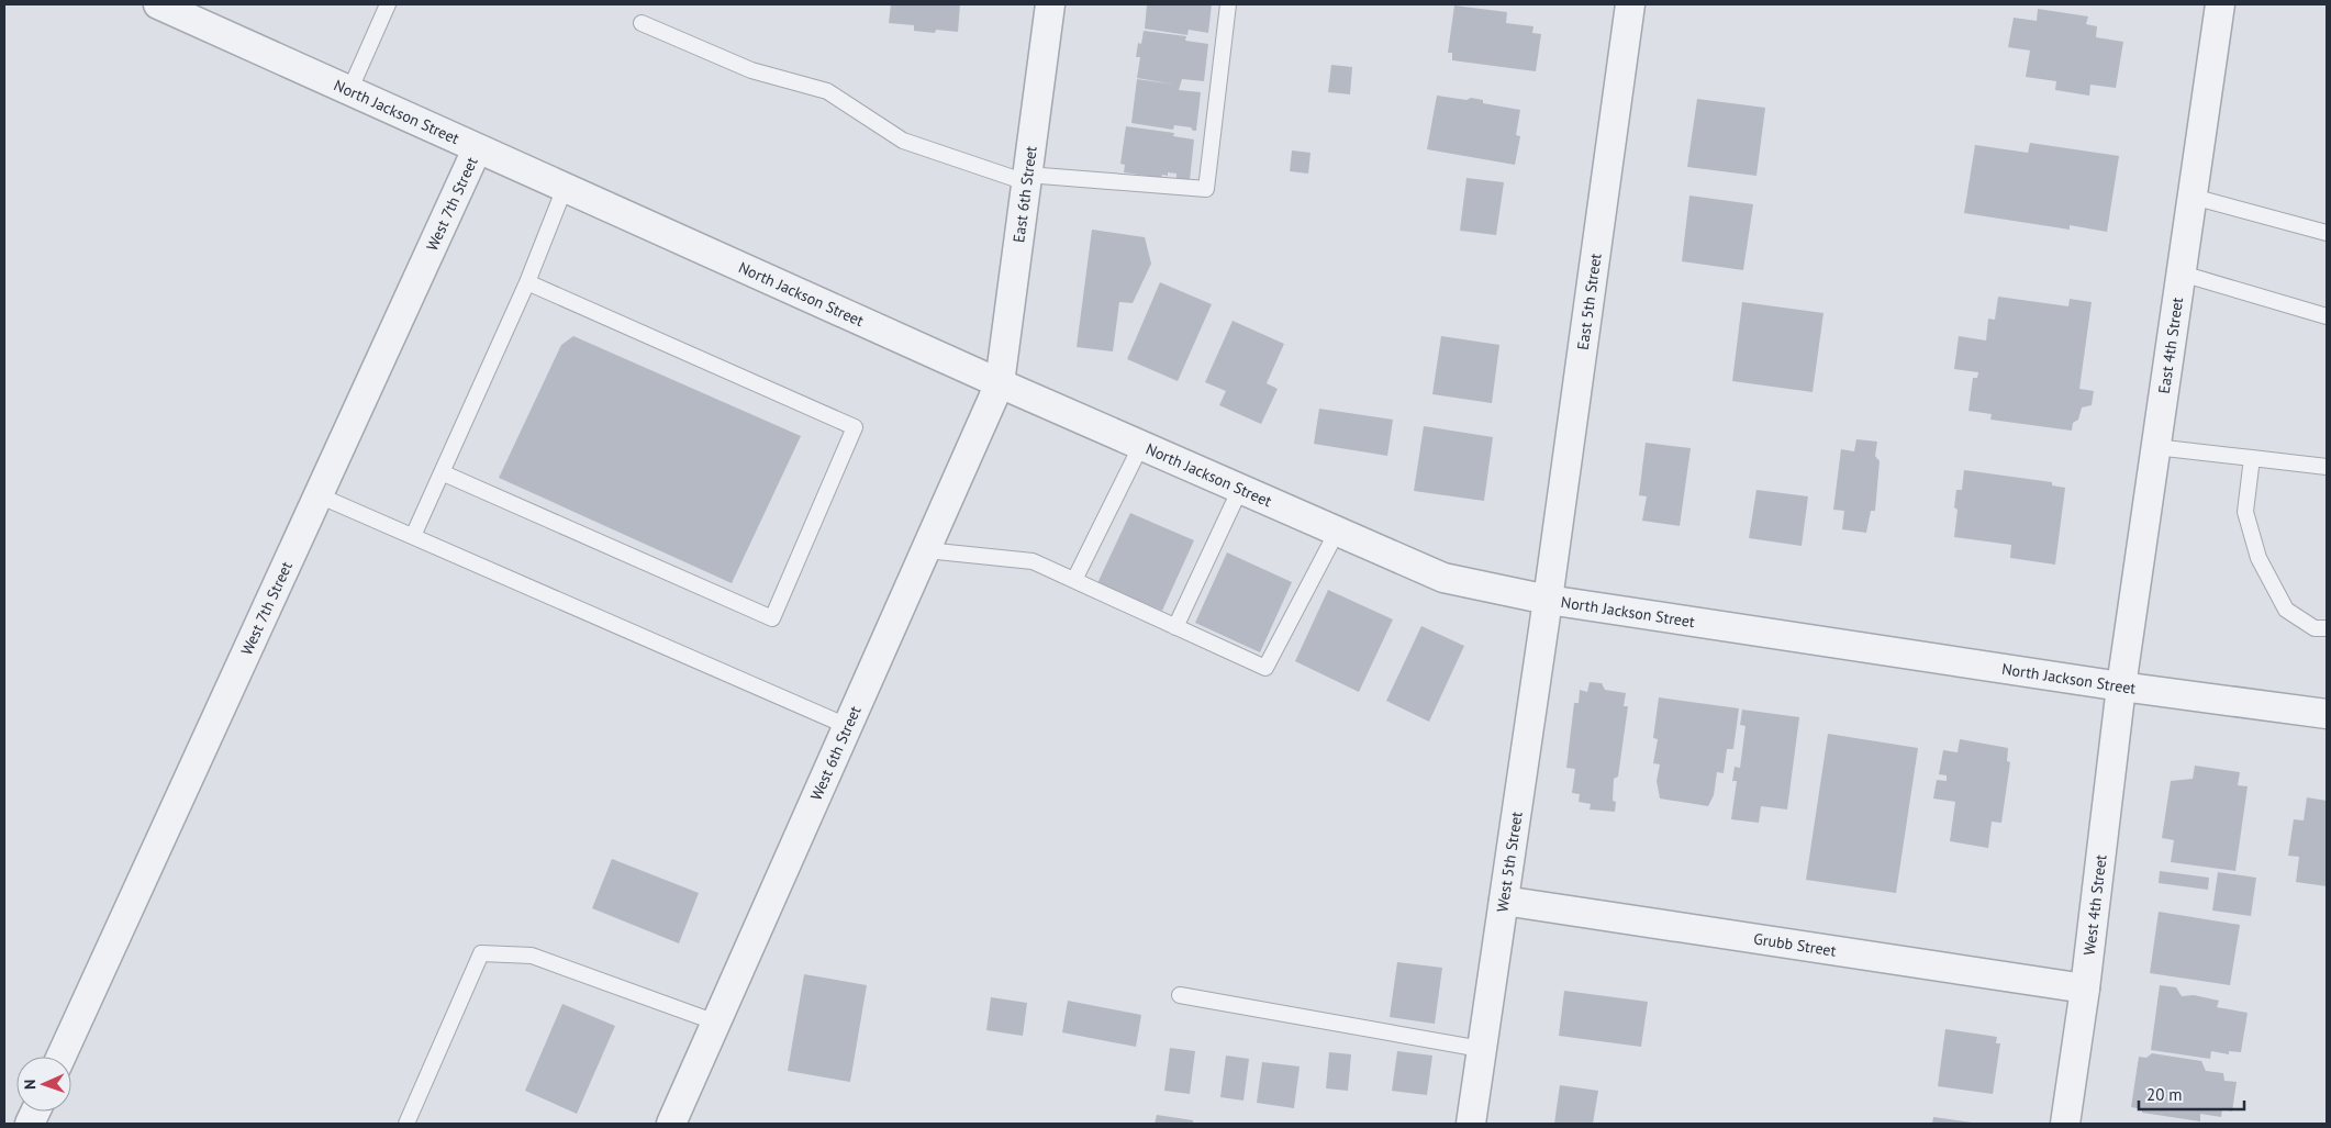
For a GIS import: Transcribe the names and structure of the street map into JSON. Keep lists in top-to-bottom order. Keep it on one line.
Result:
{"streets":{"street":["North Jackson Street","East 6th Street","West 7th Street","East 5th Street","East 4th Street","West 6th Street","West 5th Street","West 4th Street","Grubb Street"]},"crossings":[["North Jackson Street","East 6th Street"],["North Jackson Street","West 7th Street"],["North Jackson Street","East 5th Street"],["North Jackson Street","East 4th Street"],["North Jackson Street","West 6th Street"],["North Jackson Street","West 5th Street"],["North Jackson Street","West 4th Street"],["East 6th Street","West 6th Street"],["East 5th Street","West 5th Street"],["East 4th Street","West 4th Street"],["West 5th Street","Grubb Street"],["West 4th Street","Grubb Street"]],"scale_bar":"20 m","north":"left"}
